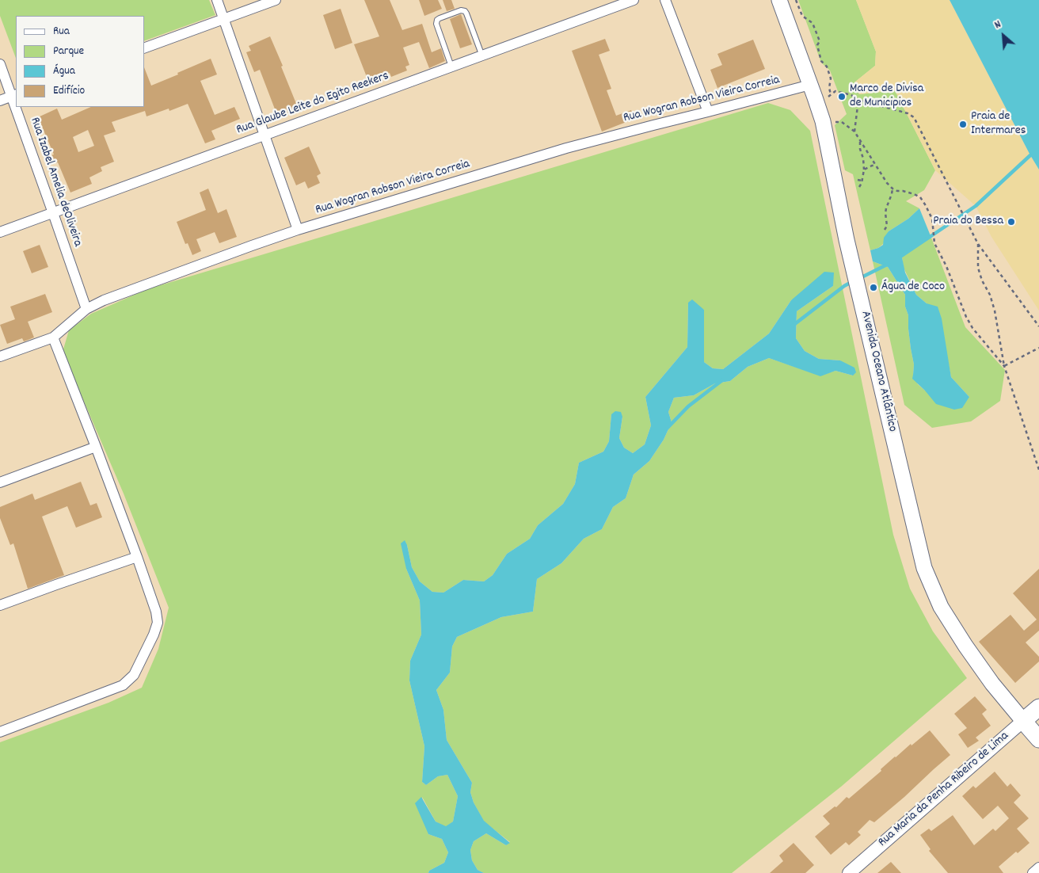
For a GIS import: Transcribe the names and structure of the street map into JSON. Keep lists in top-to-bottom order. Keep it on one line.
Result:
{"streets":{"main road":["Avenida Oceano Atlântico","Rua Maria da Penha Ribeiro de Lima"],"street":["Rua Wogran Robson Vieira Correia","Rua Glaube Leite do Egito Reekers","Rua Izabel Amelia deOliveira"]},"crossings":[["Rua Wogran Robson Vieira Correia","Rua Izabel Amelia deOliveira"],["Rua Wogran Robson Vieira Correia","Avenida Oceano Atlântico"],["Rua Glaube Leite do Egito Reekers","Rua Izabel Amelia deOliveira"],["Avenida Oceano Atlântico","Rua Maria da Penha Ribeiro de Lima"]],"places":["Marco de Divisa de Municipios","Praia de Intermares","Praia do Bessa","Água de Coco"],"legend":["Rua","Parque","Água","Edifício"],"north":"top left"}
